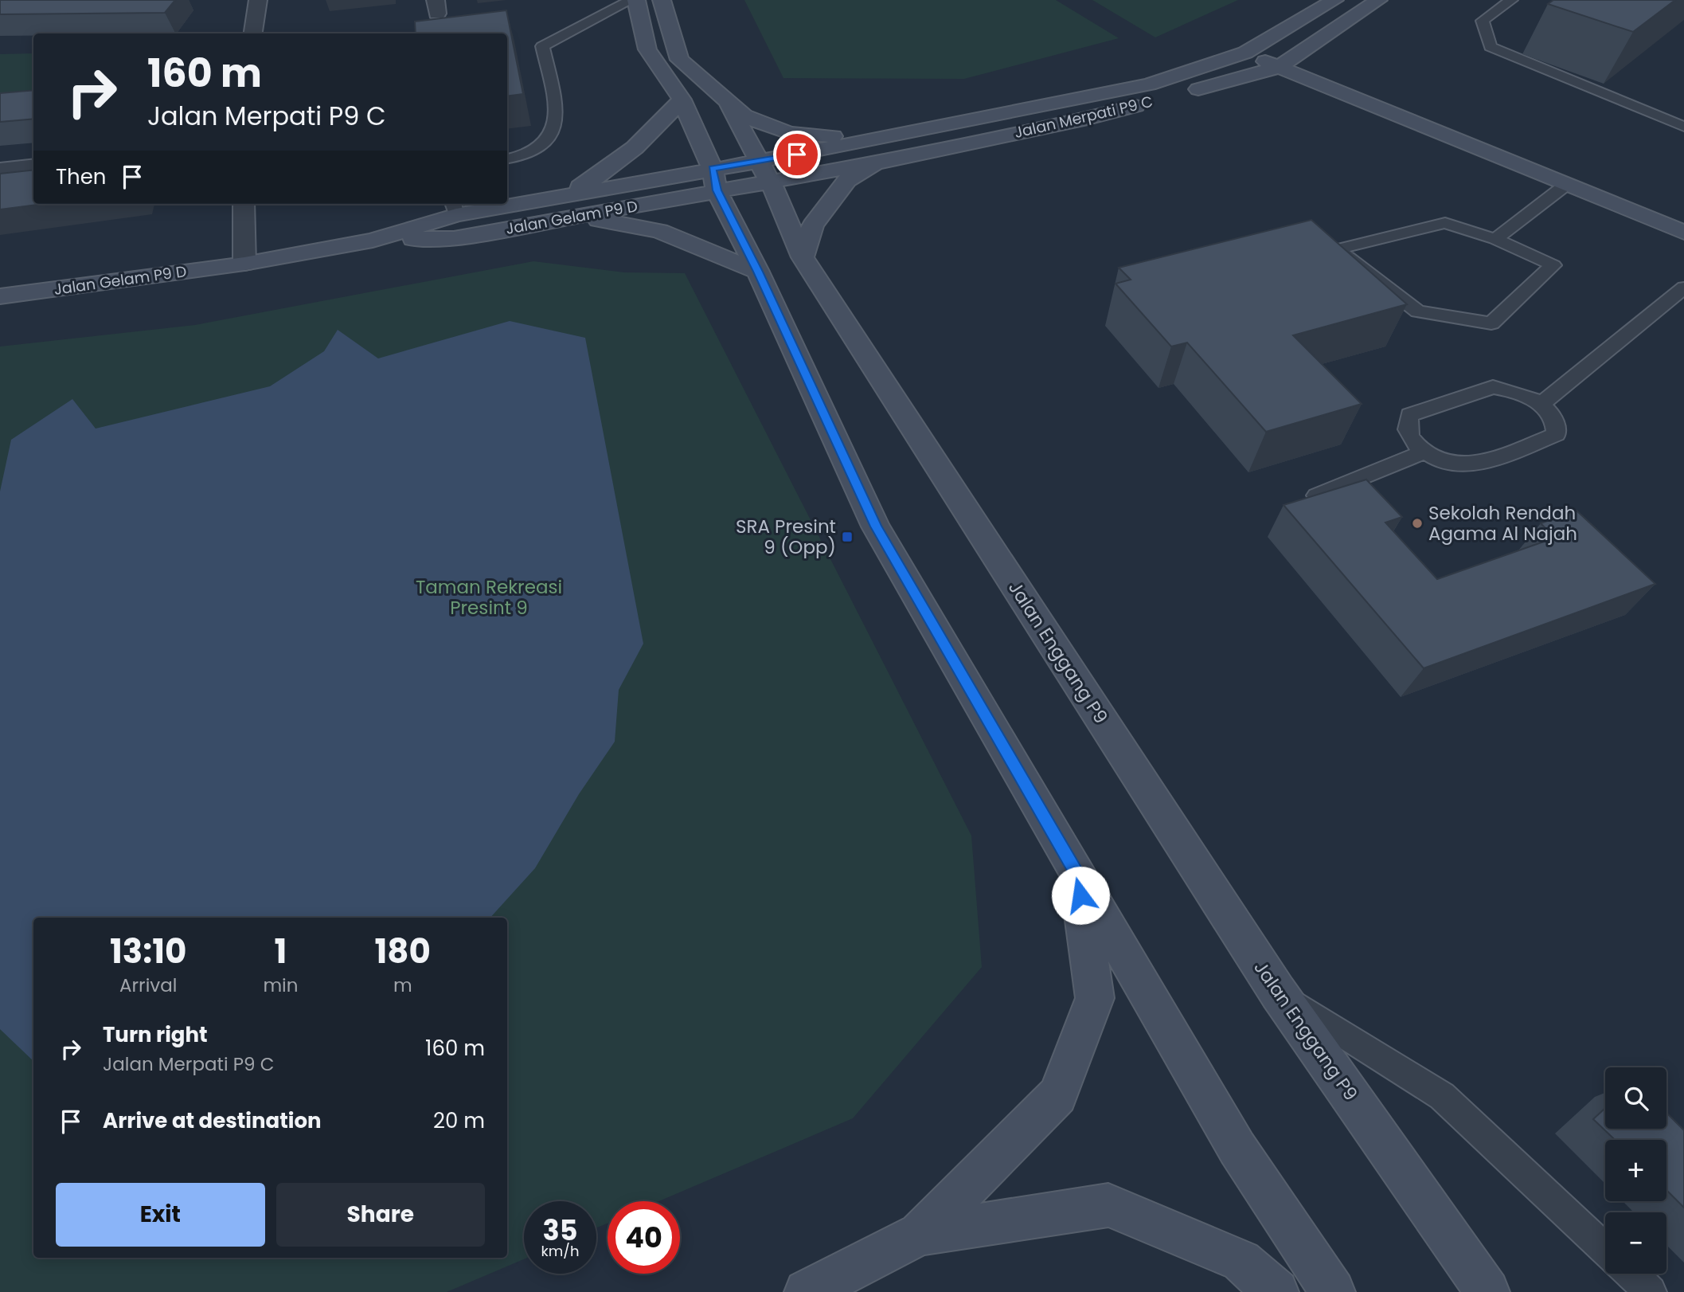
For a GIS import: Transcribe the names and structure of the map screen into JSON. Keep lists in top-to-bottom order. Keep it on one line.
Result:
{"streets":{"street":["Jalan Merpati P9 C","Jalan Gelam P9 D","Jalan Enggang P9"]},"crossings":[["Jalan Merpati P9 C","Jalan Gelam P9 D"],["Jalan Merpati P9 C","Jalan Enggang P9"],["Jalan Gelam P9 D","Jalan Enggang P9"]],"parks":["Taman Rekreasi Presint 9"],"places":{"other":["Sekolah Rendah Agama Al Najah"],"transit":["SRA Presint 9 (Opp)"]},"page":{"turn":["160 m","Jalan Merpati P9 C"],"then":"Then","eta":["13:10","Arrival","1","min","180","m"],"list":[{"name":"Turn right","note":"Jalan Merpati P9 C","value":"160 m"},{"name":"Arrive at destination","value":"20 m"}],"map_buttons":["+","−"],"buttons":["Exit","Share"],"speed":"35 km/h","limit":"40"}}
